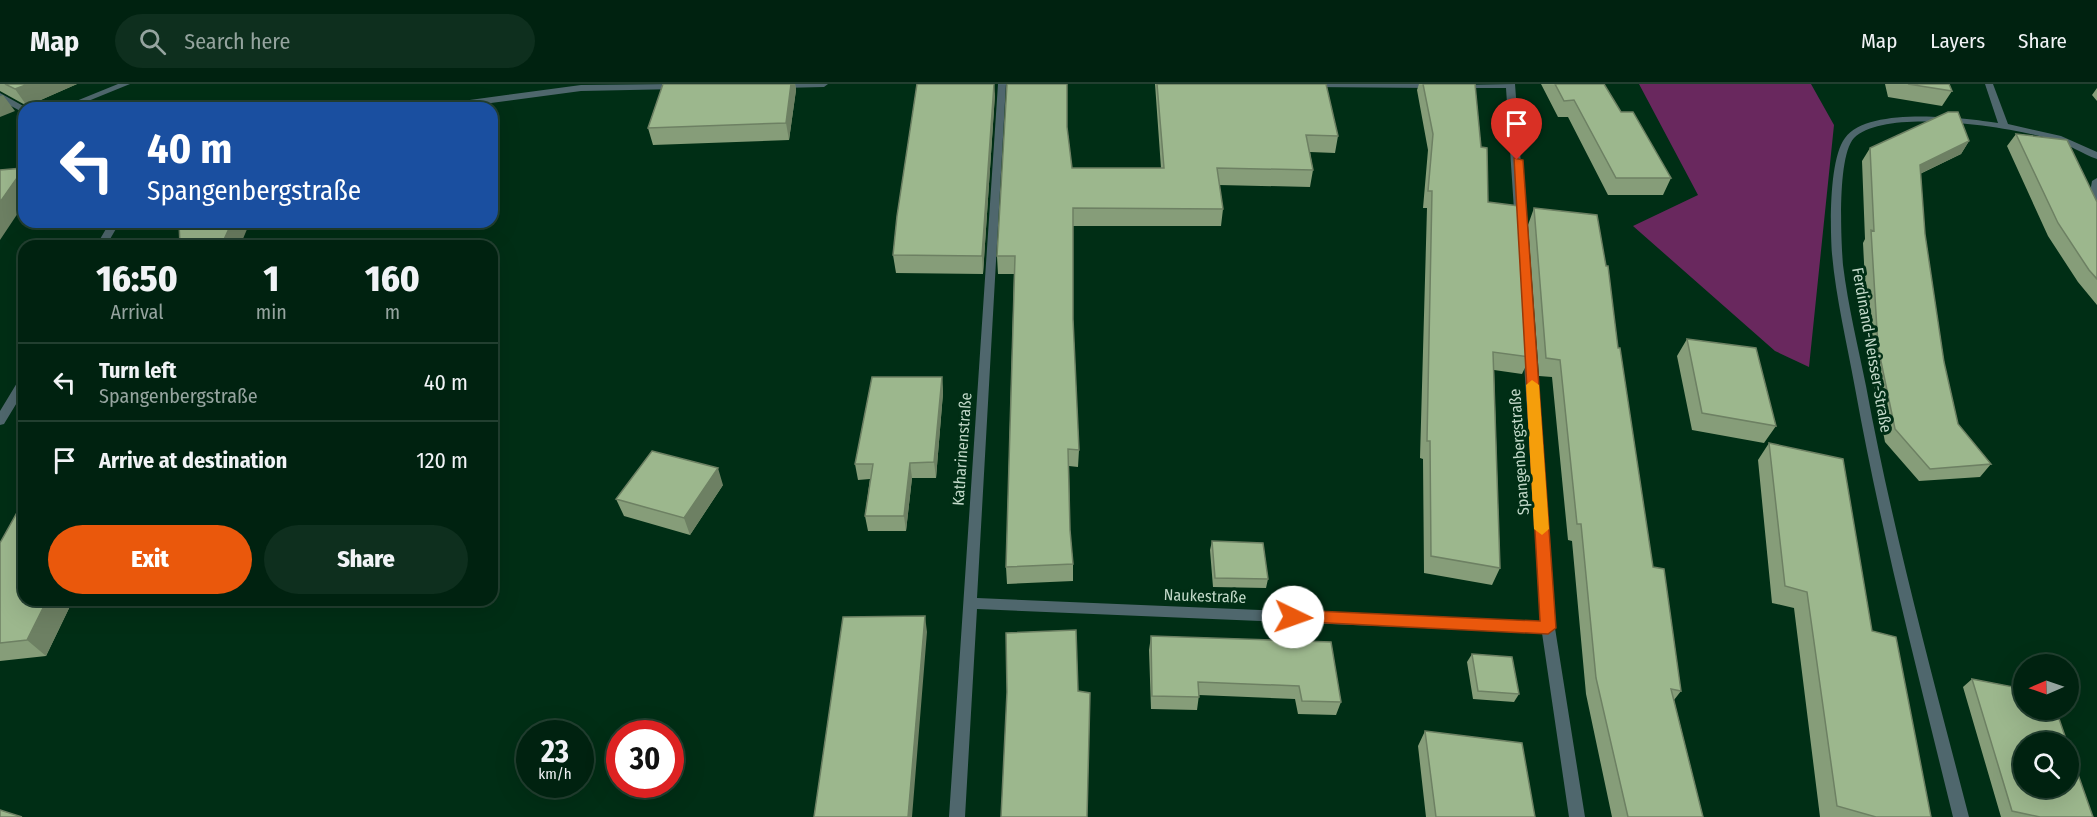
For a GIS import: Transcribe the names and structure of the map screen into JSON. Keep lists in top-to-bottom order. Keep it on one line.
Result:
{"streets":{"street":["Ferdinand-Neisser-Straße","Katharinenstraße","Spangenbergstraße","Naukestraße"]},"crossings":[["Katharinenstraße","Naukestraße"],["Spangenbergstraße","Naukestraße"]],"north":"left","page":{"header":"Map","search":"Search here","nav":["Map","Layers","Share"],"turn":["40 m","Spangenbergstraße"],"eta":["16:50","Arrival","1","min","160","m"],"list":[{"name":"Turn left","note":"Spangenbergstraße","value":"40 m"},{"name":"Arrive at destination","value":"120 m"}],"buttons":["Exit","Share"],"speed":"23 km/h","limit":"30"}}
